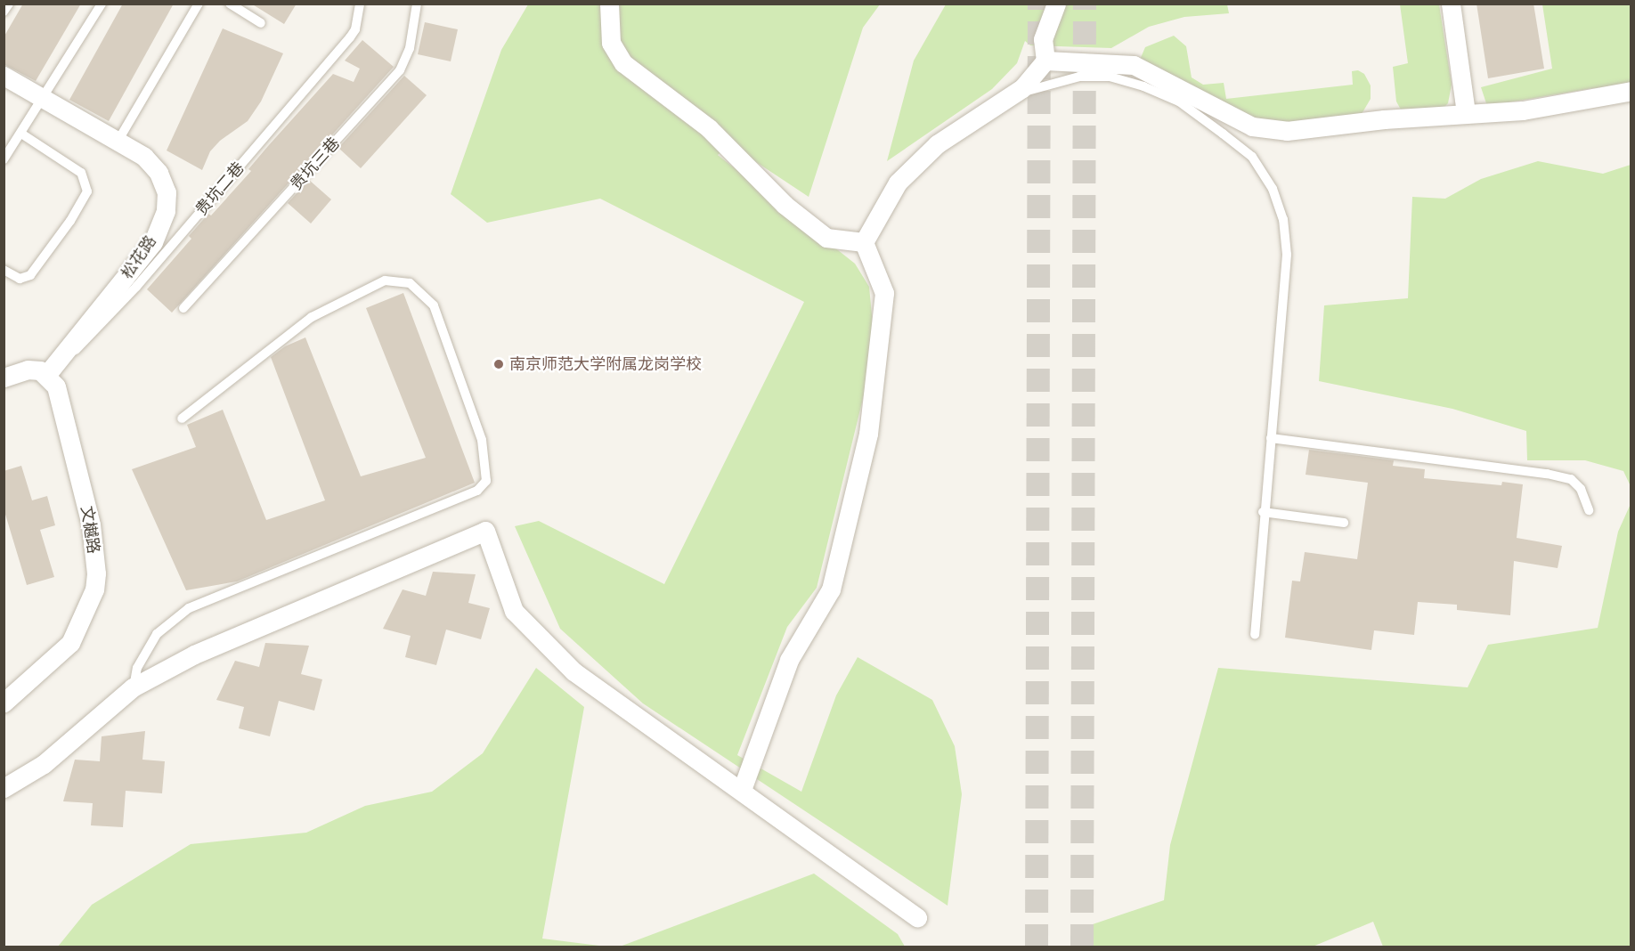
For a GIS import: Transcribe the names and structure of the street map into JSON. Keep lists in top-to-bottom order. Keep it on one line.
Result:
{"streets":{"street":["松花路","文樾路"],"lane":["贵坑三巷","贵坑二巷"]},"crossings":[["贵坑二巷","松花路"],["松花路","文樾路"]],"places":["南京师范大学附属龙岗学校"]}
